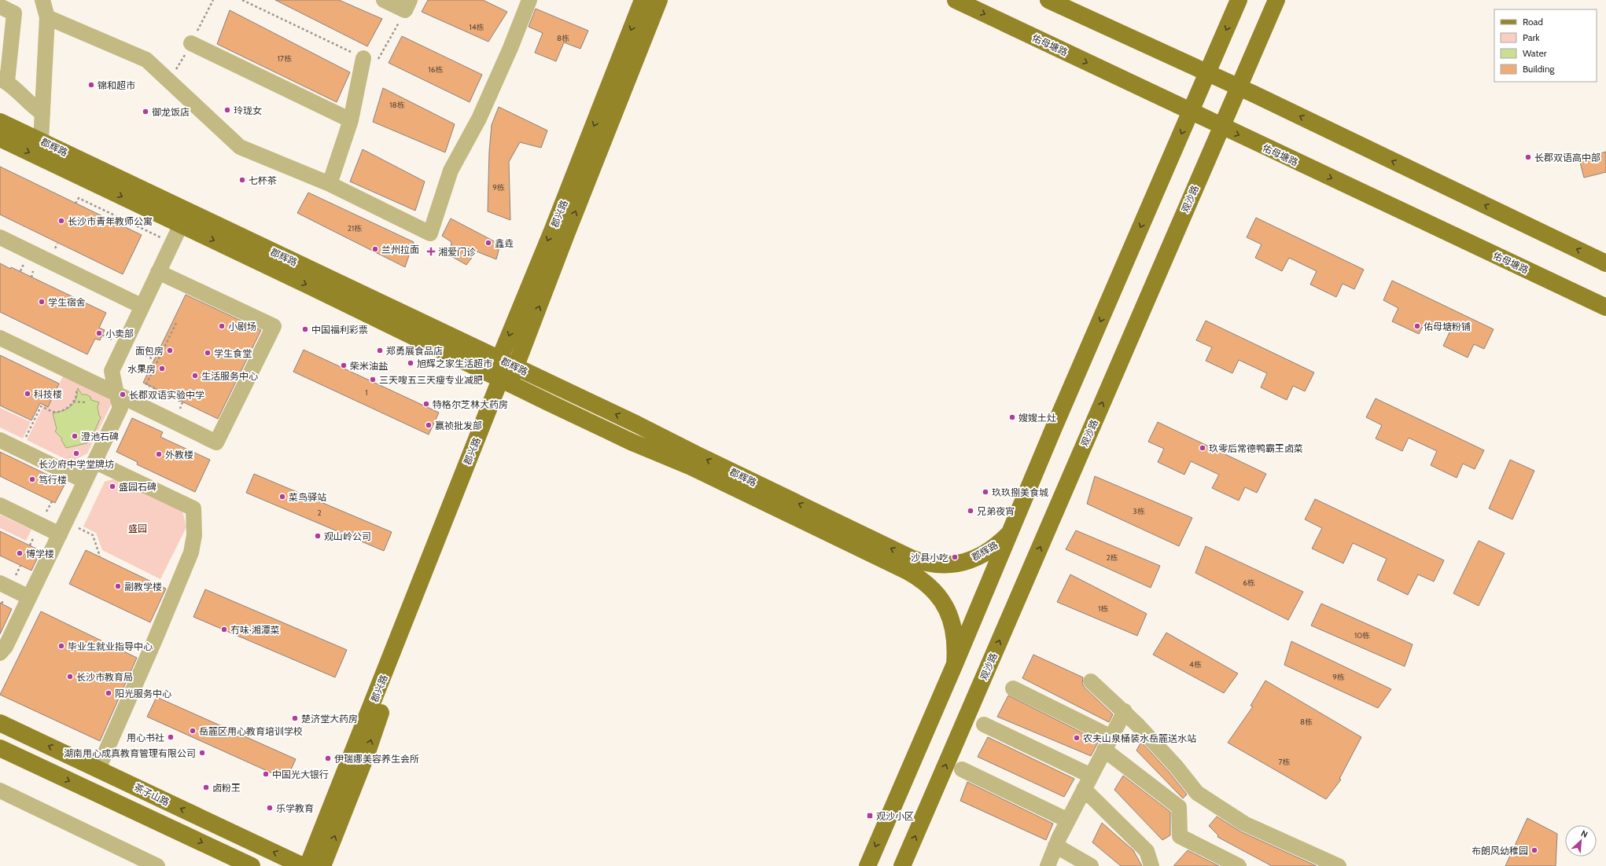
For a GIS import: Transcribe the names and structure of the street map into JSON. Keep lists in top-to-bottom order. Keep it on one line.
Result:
{"streets":{"main road":["佑母塘路","郡辉路","观沙路","郡兴路","茶子山路"]},"crossings":[["佑母塘路","观沙路"],["郡辉路","郡兴路"]],"parks":["盛园"],"places":{"other":["锦和超市","玲珑女","御龙饭店","长郡双语高中部","七杯茶","长沙市青年教师公寓","鑫垚","兰州拉面","学生宿舍","小剧场","佑母塘粉铺","中国福利彩票","小卖部","面包房","郑勇展食品店","学生食堂","旭辉之家生活超市","柴米油盐","水果房","生活服务中心","三天嗖五三天瘦专业减肥","科技楼","长郡双语实验中学","特格尔芝林大药房","嫂嫂土灶","赢祯批发部","澄池石碑","玖零后常德鸭霸王卤菜","长沙府中学堂牌坊","外教楼","笃行楼","盛园石碑","玖玖捌美食城","菜鸟驿站","兄弟夜宵","观山岭公司","博学楼","沙县小吃","副教学楼","冇味·湘潭菜","毕业生就业指导中心","长沙市教育局","阳光服务中心","楚济堂大药房","岳麓区用心教育培训学校","用心书社","农夫山泉桶装水岳麓送水站","湖南用心成真教育管理有限公司","伊瑞娜美容养生会所","中国光大银行","卤粉王","乐学教育","布朗风幼稚园"],"health":["湘爱门诊"],"transit":["观沙小区"]},"house_numbers":["14栋","8栋","17栋","16栋","18栋","9栋","21栋","1","3栋","2","2栋","6栋","1栋","10栋","4栋","9栋","8栋","7栋"],"legend":["Road","Park","Water","Building"],"north":"top right"}
